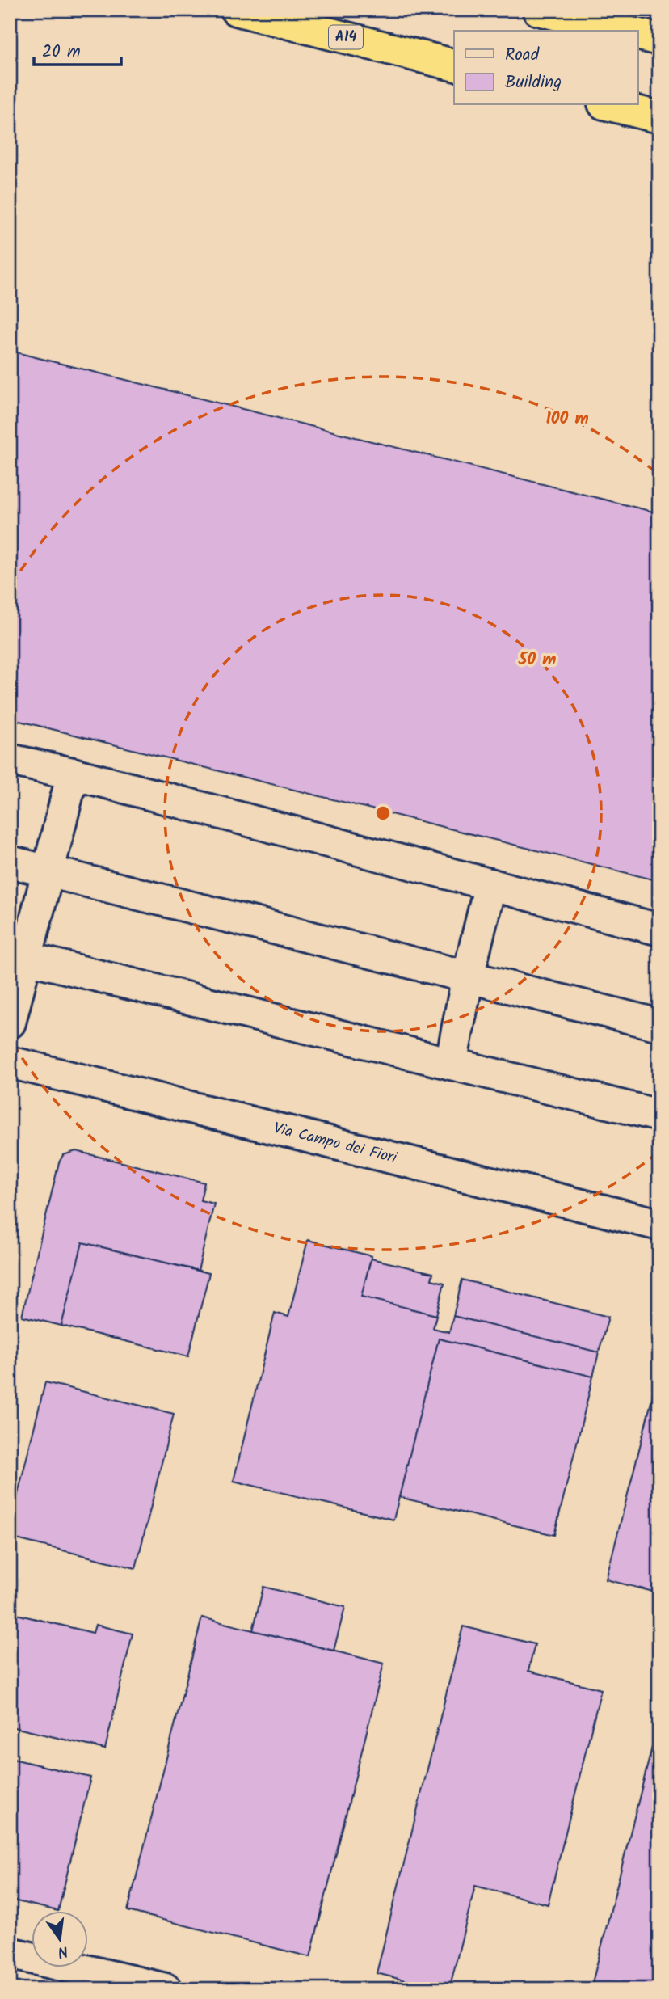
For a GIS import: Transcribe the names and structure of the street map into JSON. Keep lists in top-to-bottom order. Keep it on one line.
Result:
{"streets":{"highway":["A14"],"street":["Via Campo dei Fiori"]},"legend":["Road","Building"],"scale_bar":"20 m","north":"bottom","rings":["100 m","50 m"]}
